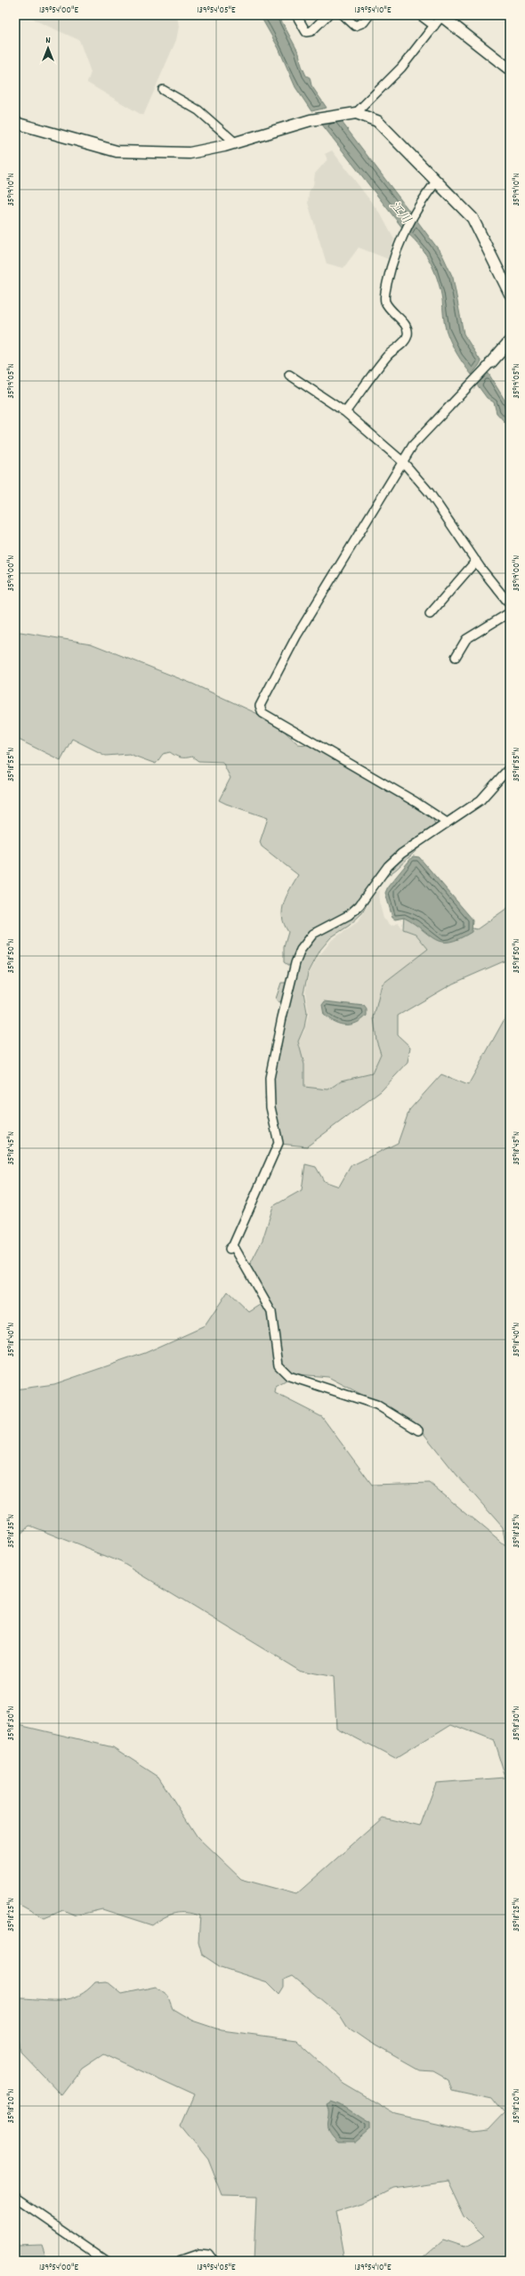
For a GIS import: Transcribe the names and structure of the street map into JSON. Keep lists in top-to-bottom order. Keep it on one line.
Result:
{"water":["江川"],"north":"top","coordinates":["139°54'00\"E","139°54'05\"E","139°54'10\"E","35°19'10\"N","35°19'05\"N","35°19'00\"N","35°18'55\"N","35°18'50\"N","35°18'45\"N","35°18'40\"N","35°18'35\"N","35°18'30\"N","35°18'25\"N","35°18'20\"N"]}
